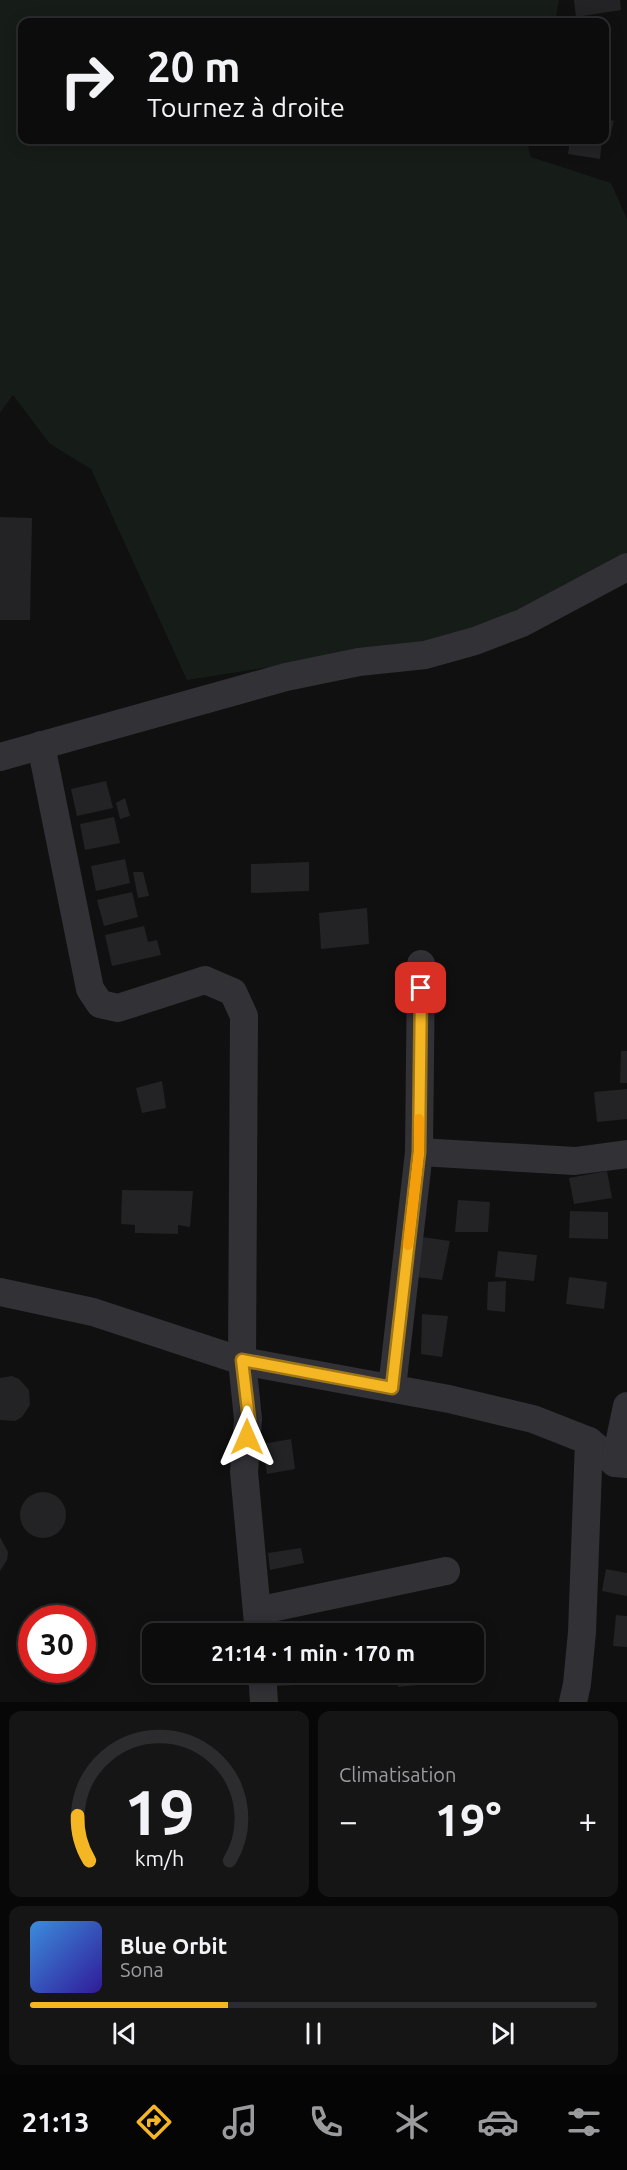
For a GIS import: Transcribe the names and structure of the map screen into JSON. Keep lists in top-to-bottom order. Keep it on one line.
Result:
{"page":{"turn":["20 m","Tournez à droite"],"limit":"30","trip":"21:14 · 1 min · 170 m","tile":"Climatisation","heat":["−","19°","+"],"song":["Blue Orbit","Sona"],"tabs":"21:13","gauge":["19","km/h"]}}
